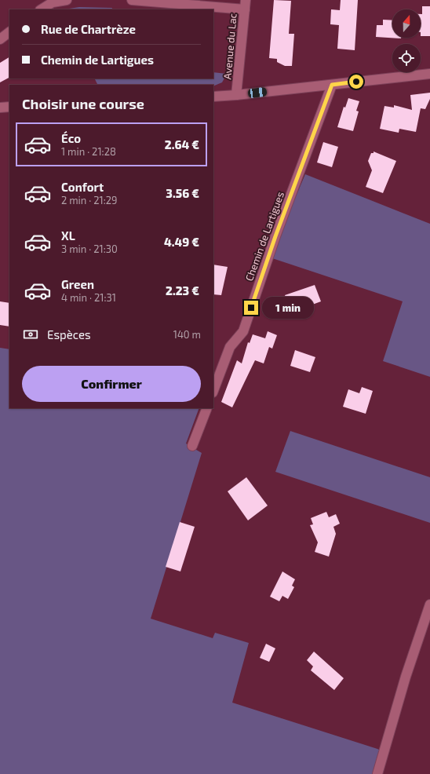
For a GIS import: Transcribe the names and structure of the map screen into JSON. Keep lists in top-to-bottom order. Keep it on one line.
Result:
{"streets":{"street":["Avenue du Lac","Chemin de Lartigues"]},"north":"top","page":{"banner":["Rue de Chartrèze","Chemin de Lartigues"],"heading":"Choisir une course","list":[{"name":"Éco","note":"1 min · 21:28","value":"2.64 €"},{"name":"Confort","note":"2 min · 21:29","value":"3.56 €"},{"name":"XL","note":"3 min · 21:30","value":"4.49 €"},{"name":"Green","note":"4 min · 21:31","value":"2.23 €"}],"bubble":"1 min","pay":["Espèces","140 m"],"buttons":"Confirmer"}}
